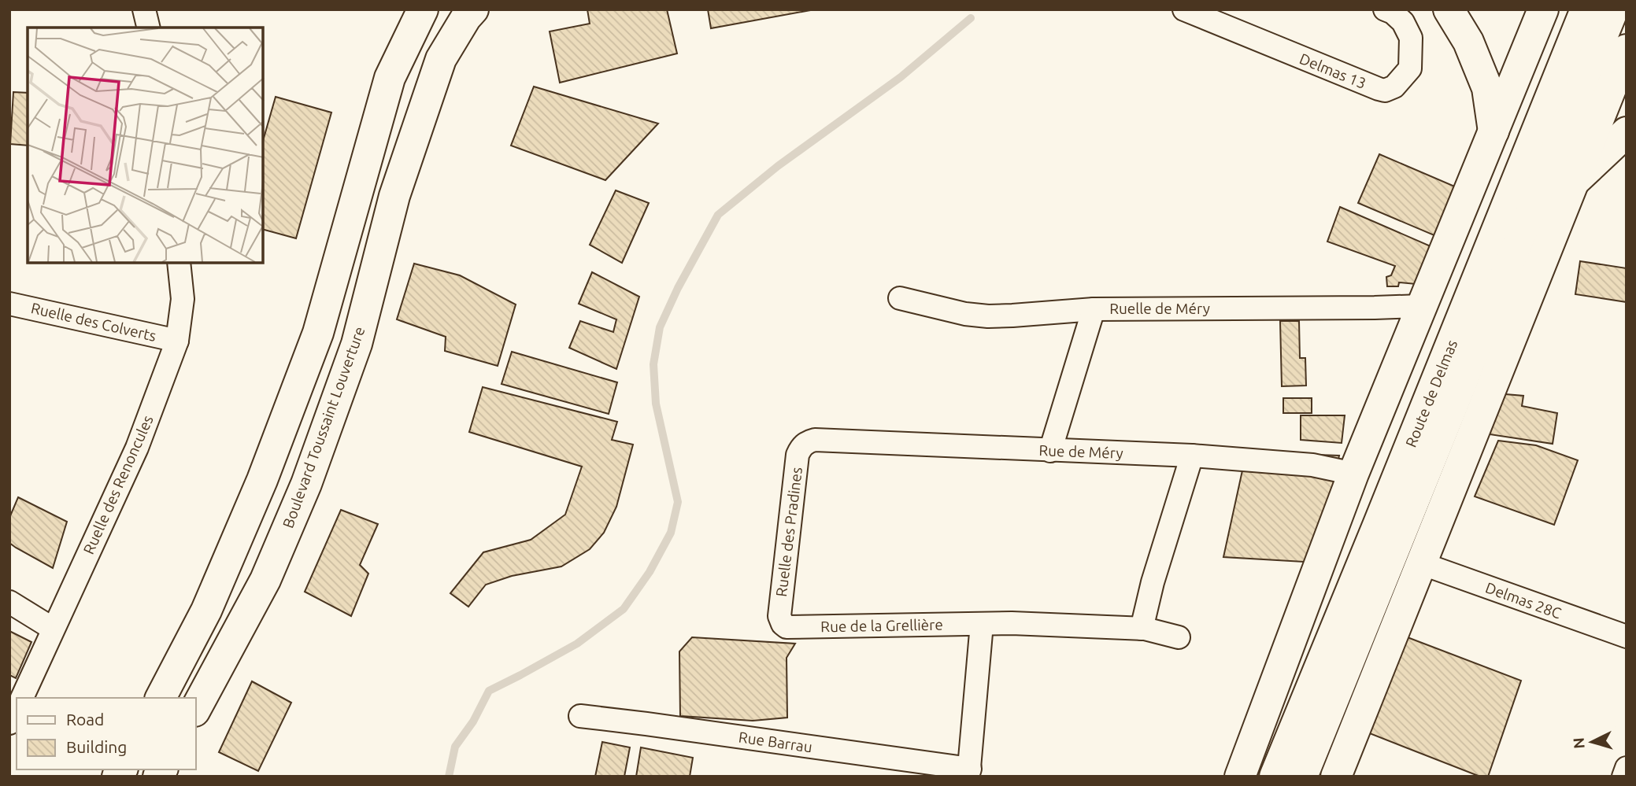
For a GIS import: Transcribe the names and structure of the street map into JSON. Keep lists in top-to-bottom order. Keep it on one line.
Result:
{"streets":{"main road":["Route de Delmas","Boulevard Toussaint Louverture"],"street":["Delmas 13","Ruelle de Méry","Ruelle des Colverts","Rue de Méry","Ruelle des Renoncules","Ruelle des Pradines","Delmas 28C","Rue de la Grellière","Rue Barrau"]},"crossings":[["Ruelle des Colverts","Ruelle des Renoncules"],["Rue de Méry","Ruelle des Pradines"],["Ruelle des Pradines","Rue de la Grellière"]],"legend":["Road","Building"],"north":"left"}
